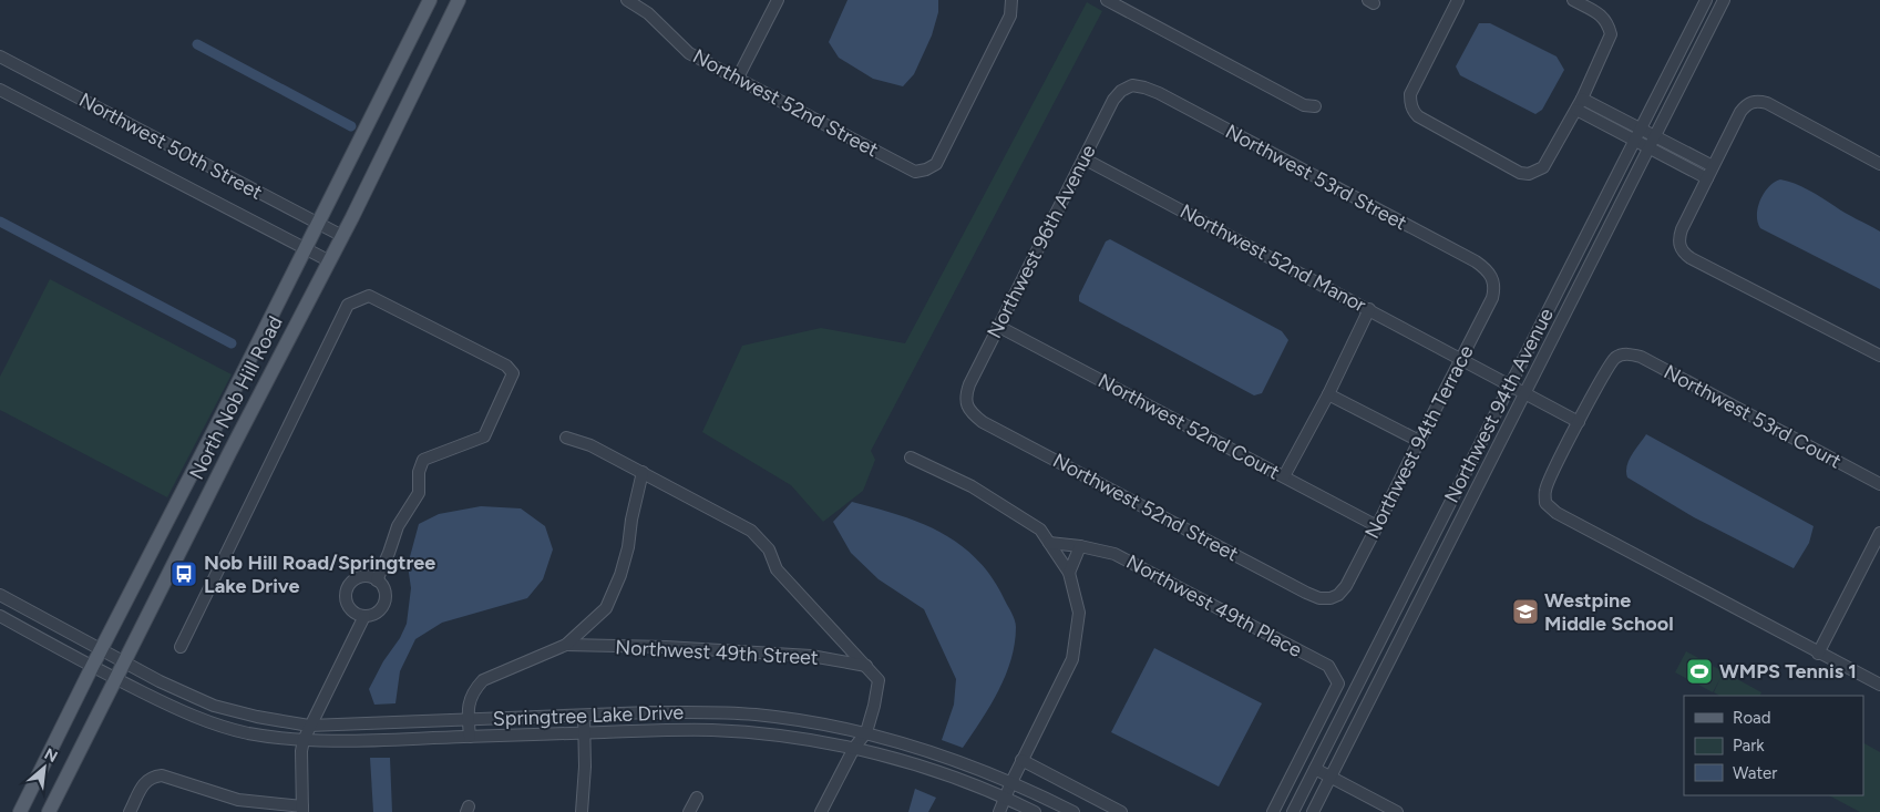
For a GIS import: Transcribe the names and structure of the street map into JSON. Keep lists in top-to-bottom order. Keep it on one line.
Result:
{"streets":{"main road":["North Nob Hill Road"],"street":["Northwest 52nd Street","Northwest 50th Street","Northwest 53rd Street","Northwest 96th Avenue","Northwest 52nd Manor","Northwest 94th Avenue","Northwest 53rd Court","Northwest 52nd Court","Northwest 94th Terrace","Northwest 49th Place","Northwest 49th Street","Springtree Lake Drive"]},"crossings":[["Northwest 52nd Street","Northwest 96th Avenue"],["Northwest 52nd Street","Northwest 94th Terrace"],["Northwest 50th Street","North Nob Hill Road"],["Northwest 53rd Street","Northwest 96th Avenue"],["Northwest 53rd Street","Northwest 94th Terrace"],["Northwest 96th Avenue","Northwest 52nd Manor"],["Northwest 96th Avenue","Northwest 52nd Court"],["Northwest 52nd Manor","Northwest 94th Avenue"],["Northwest 52nd Manor","Northwest 53rd Court"],["Northwest 52nd Manor","Northwest 94th Terrace"],["North Nob Hill Road","Springtree Lake Drive"],["Northwest 52nd Court","Northwest 94th Terrace"]],"places":{"bus stop":["Nob Hill Road/Springtree Lake Drive"],"school or university":["Westpine Middle School"],"sports":["WMPS Tennis 1"]},"legend":["Road","Park","Water"],"north":"top right"}
